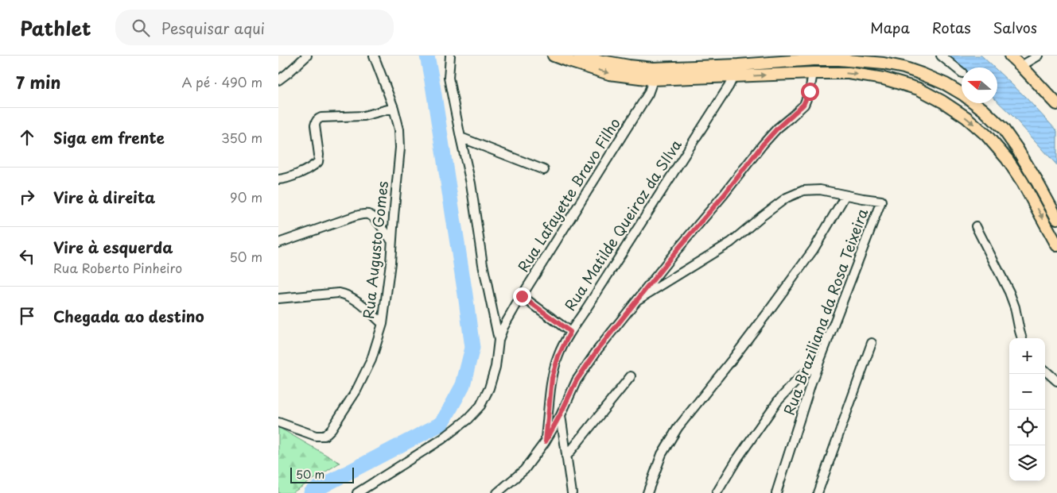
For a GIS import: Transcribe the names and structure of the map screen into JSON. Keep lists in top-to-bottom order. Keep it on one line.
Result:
{"streets":{"street":["Rua Lafayette Bravo Filho","Rua Matilde Queiroz da SIlva","Rua Augusto Gomes","Rua Braziliana da Rosa Teixeira"]},"scale_bar":"50 m","north":"left","page":{"header":"Pathlet","search":"Pesquisar aqui","nav":["Mapa","Rotas","Salvos"],"heading":["7 min","A pé · 490 m"],"list":[["Siga em frente","350 m"],["Vire à direita","90 m"],["Vire à esquerda","Rua Roberto Pinheiro","50 m"],"Chegada ao destino"],"map_buttons":["+","−"],"scale":"50 m"}}
